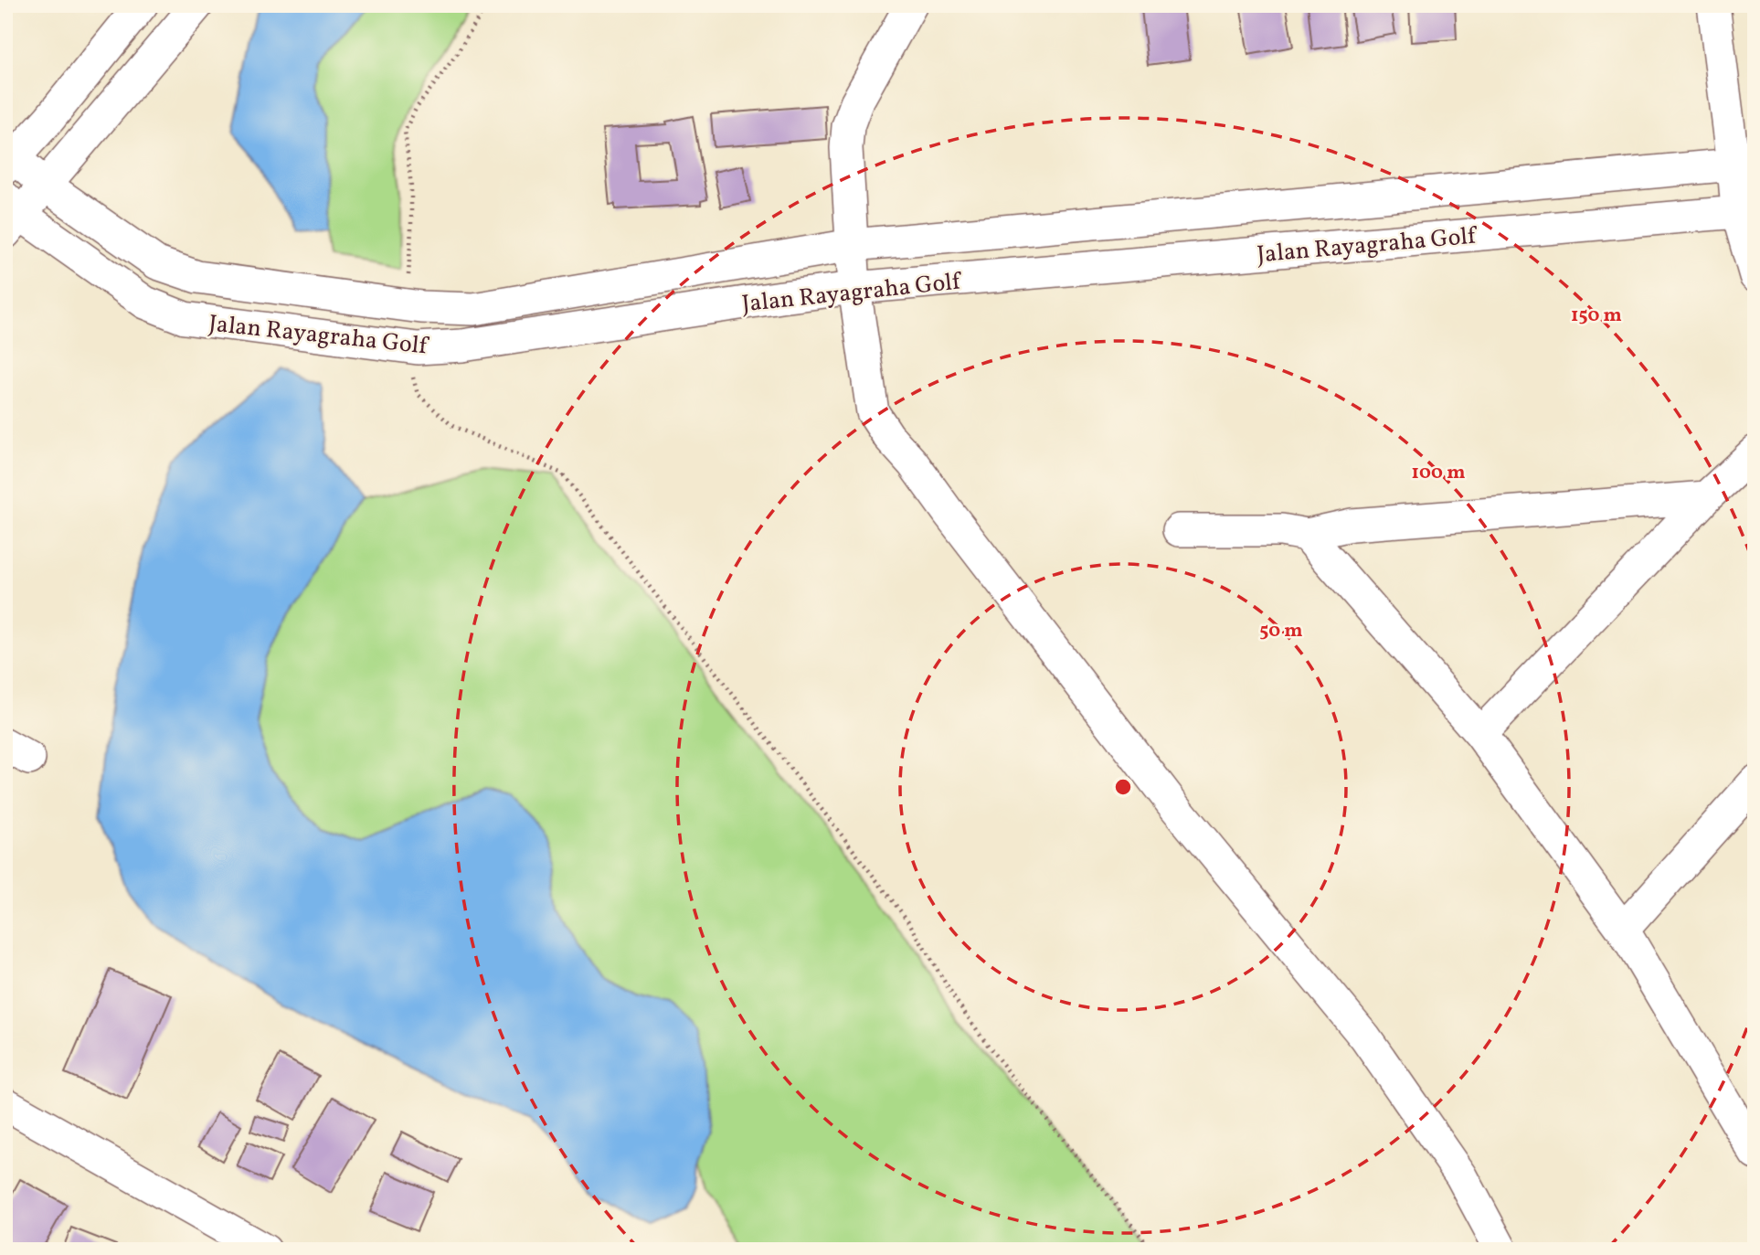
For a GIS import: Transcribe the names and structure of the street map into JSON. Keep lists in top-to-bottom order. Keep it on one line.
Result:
{"streets":{"street":["Jalan Rayagraha Golf"]},"rings":["150 m","100 m","50 m"]}
